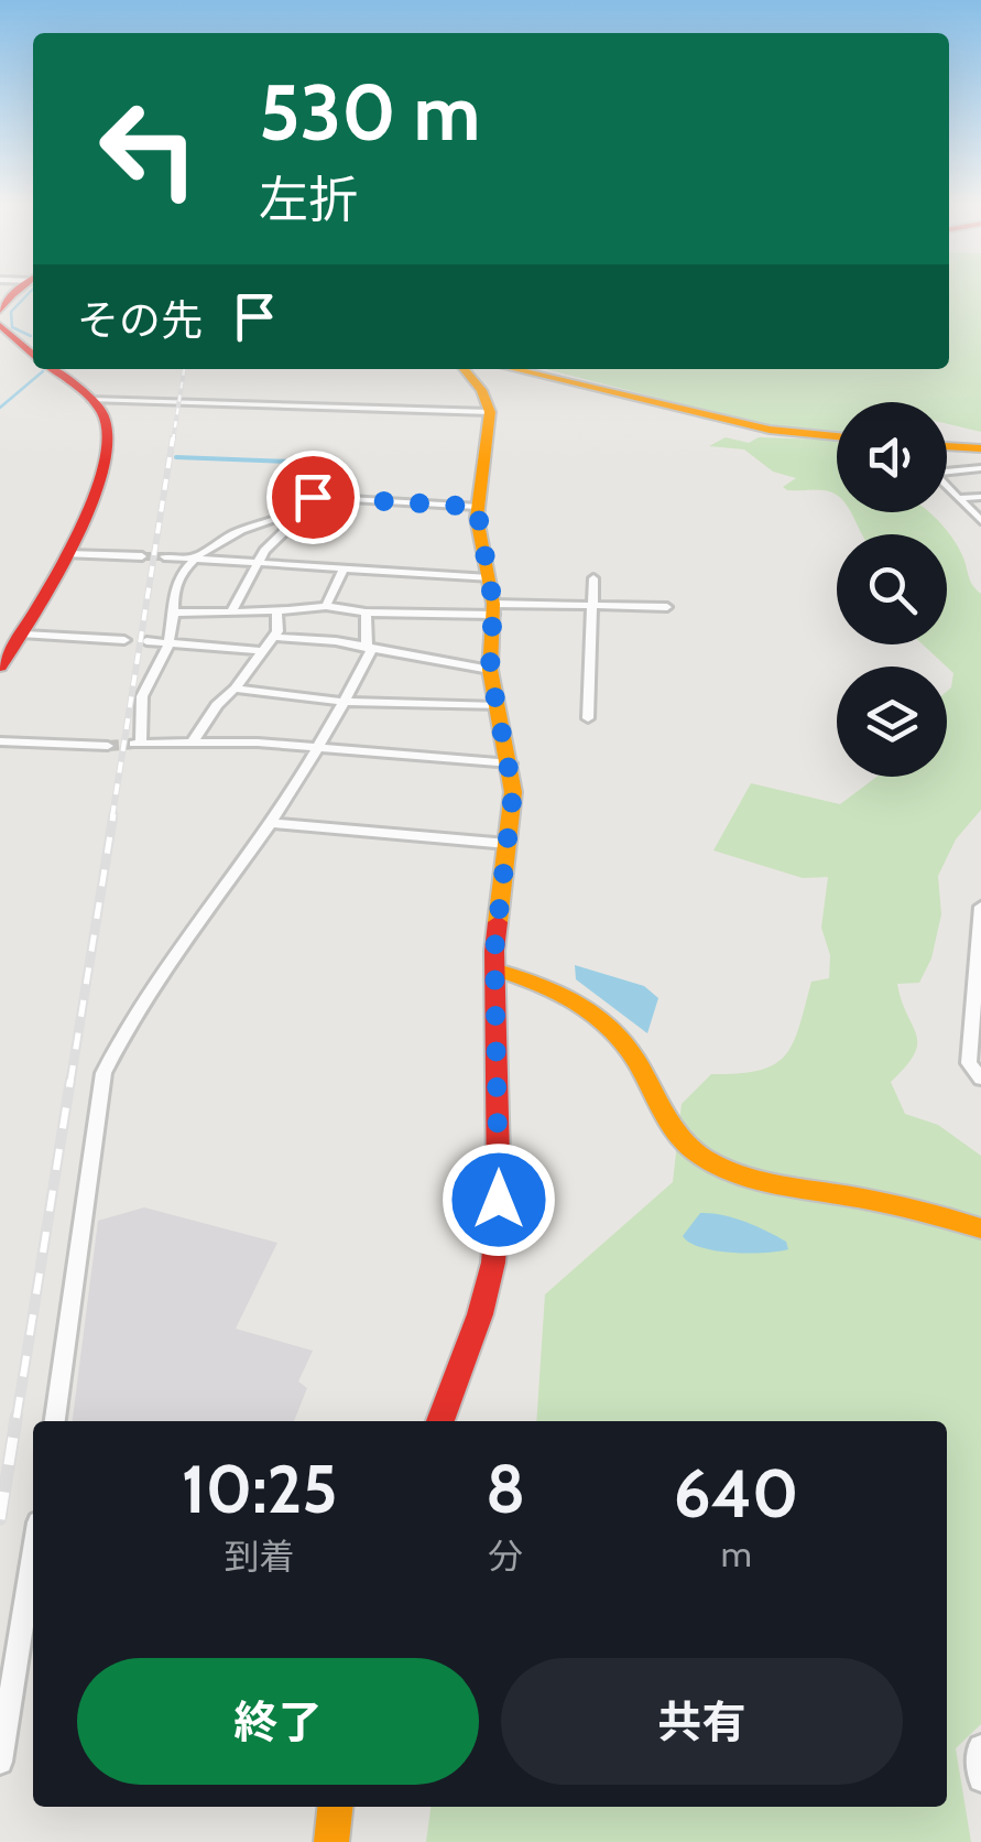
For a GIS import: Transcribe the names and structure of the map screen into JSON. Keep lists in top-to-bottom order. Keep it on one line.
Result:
{"page":{"turn":["530 m","左折"],"then":"その先","eta":["10:25","到着","8","分","640","m"],"buttons":["終了","共有"]}}
